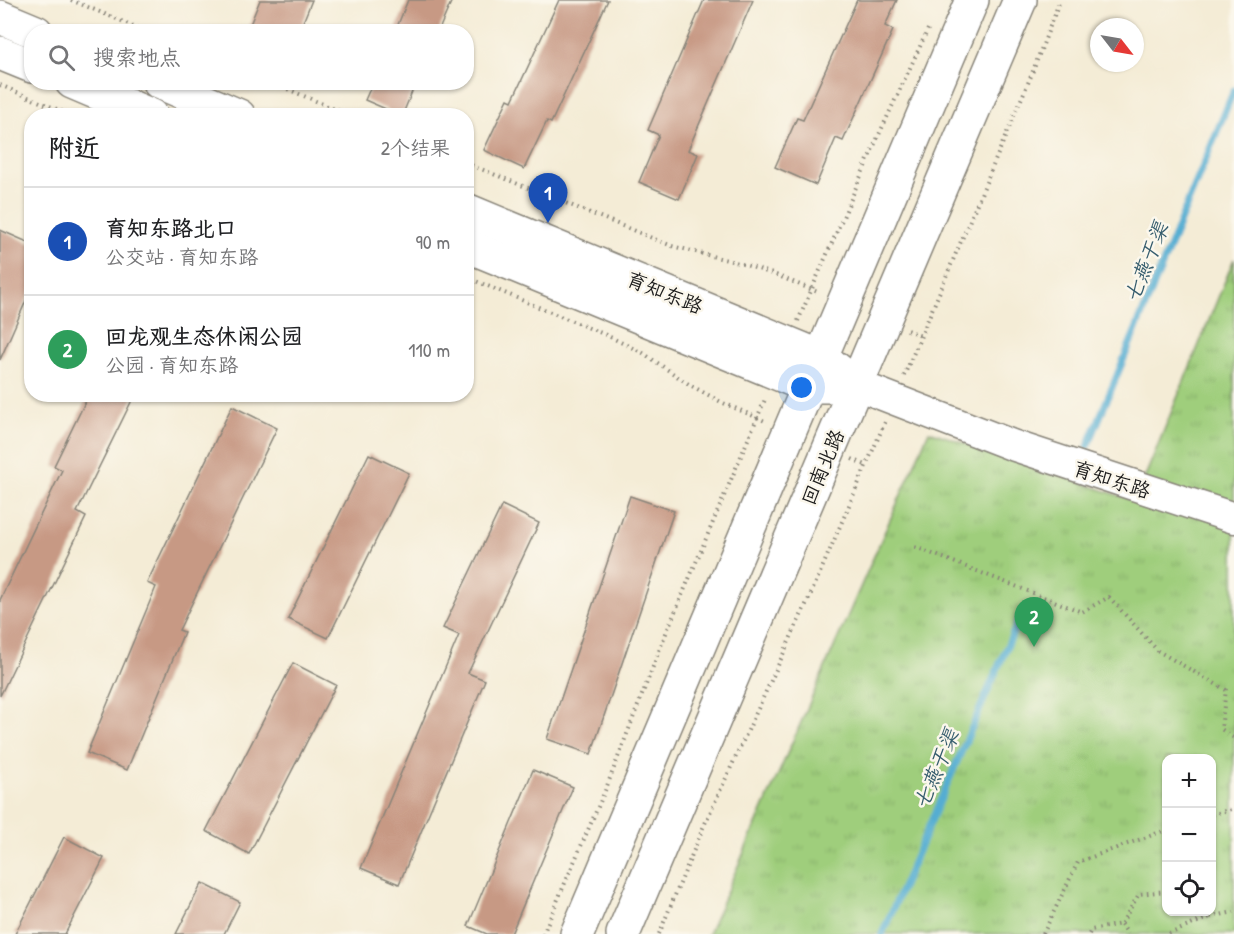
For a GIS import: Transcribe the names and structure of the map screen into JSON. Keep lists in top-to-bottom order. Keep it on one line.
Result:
{"streets":{"main road":["育知东路","回南北路"]},"crossings":[["育知东路","回南北路"]],"water":["七燕干渠"],"north":"bottom right","page":{"search":"搜索地点","heading":["附近","2个结果"],"pins":["1","2"],"list":[{"mark":"1","name":"育知东路北口","note":"公交站 · 育知东路","value":"90 m"},{"mark":"2","name":"回龙观生态休闲公园","note":"公园 · 育知东路","value":"110 m"}],"map_buttons":["+","−"]}}
